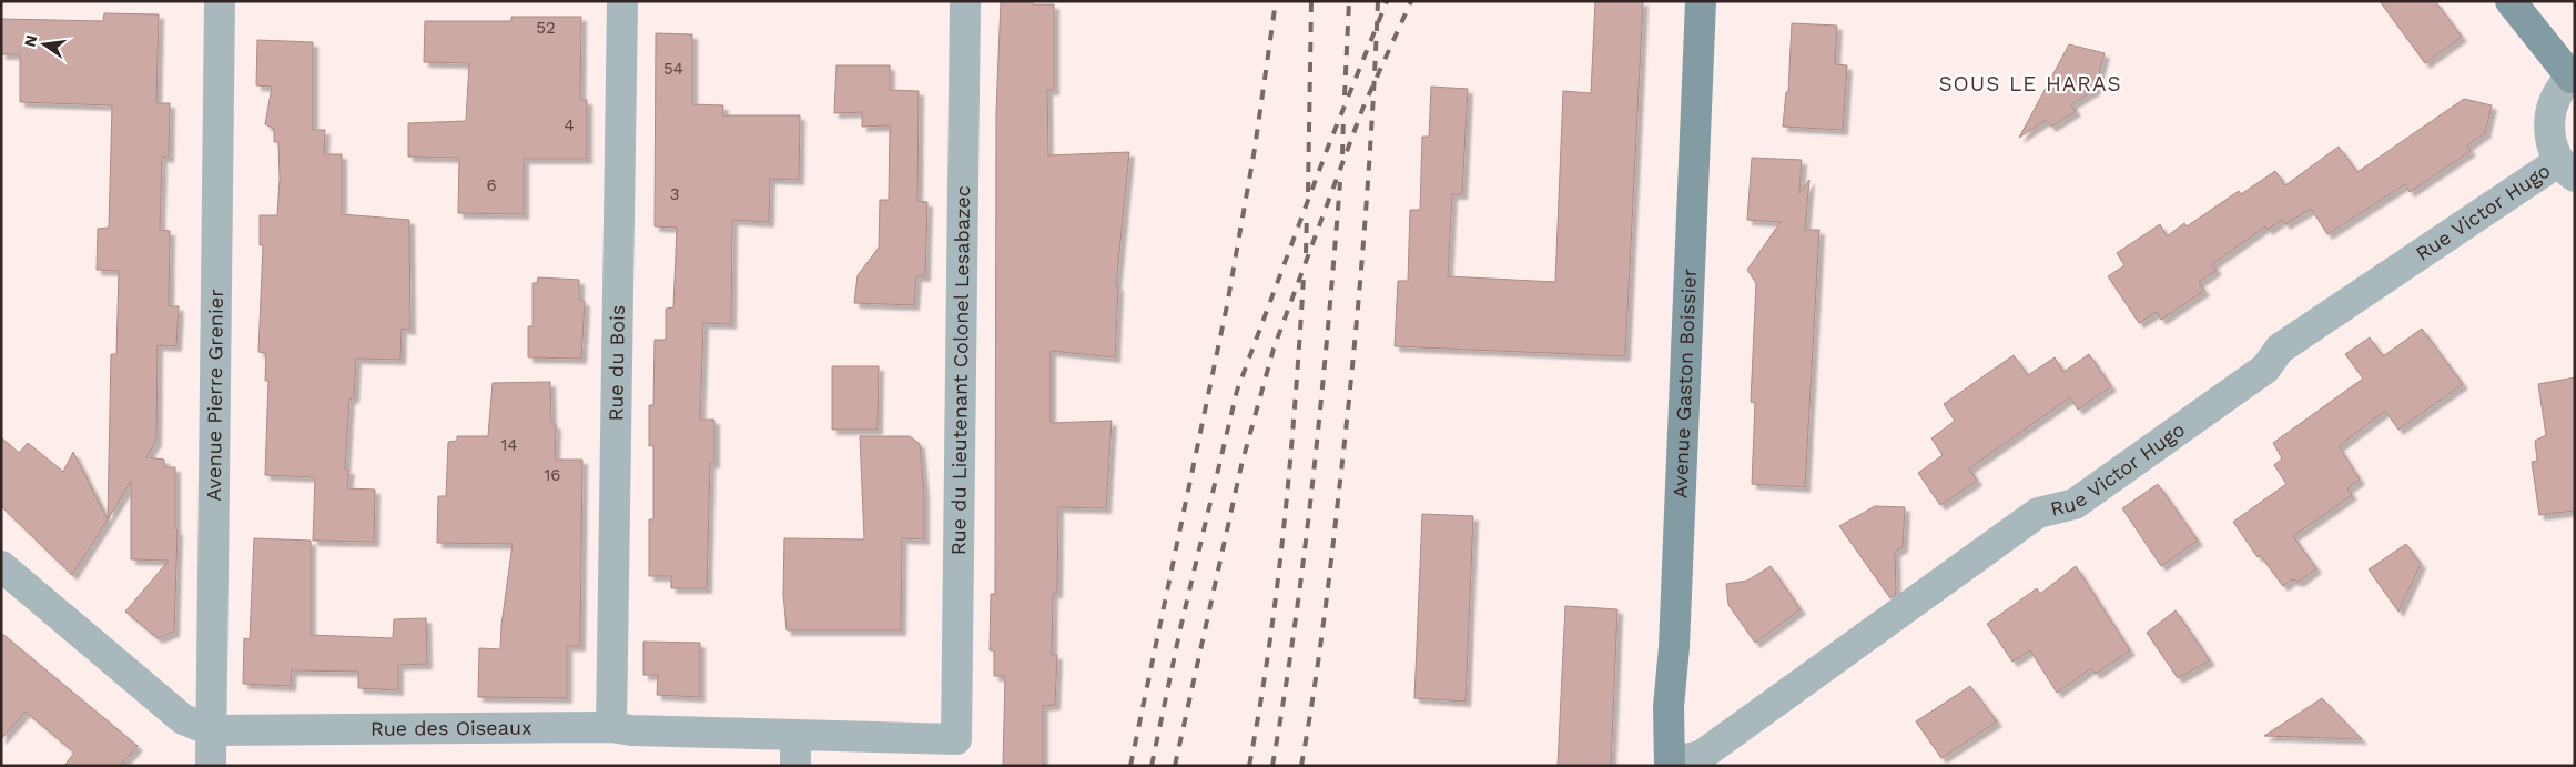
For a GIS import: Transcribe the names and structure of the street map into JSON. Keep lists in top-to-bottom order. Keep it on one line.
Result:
{"streets":{"street":["Rue Victor Hugo","Rue du Bois","Rue du Lieutenant Colonel Lesabazec","Avenue Gaston Boissier","Avenue Pierre Grenier","Rue des Oiseaux"]},"crossings":[["Rue Victor Hugo","Avenue Gaston Boissier"],["Rue du Bois","Rue des Oiseaux"],["Rue du Lieutenant Colonel Lesabazec","Rue des Oiseaux"],["Avenue Pierre Grenier","Rue des Oiseaux"]],"districts":["SOUS LE HARAS"],"house_numbers":["52","54","4","6","3","14","16"],"north":"left"}
